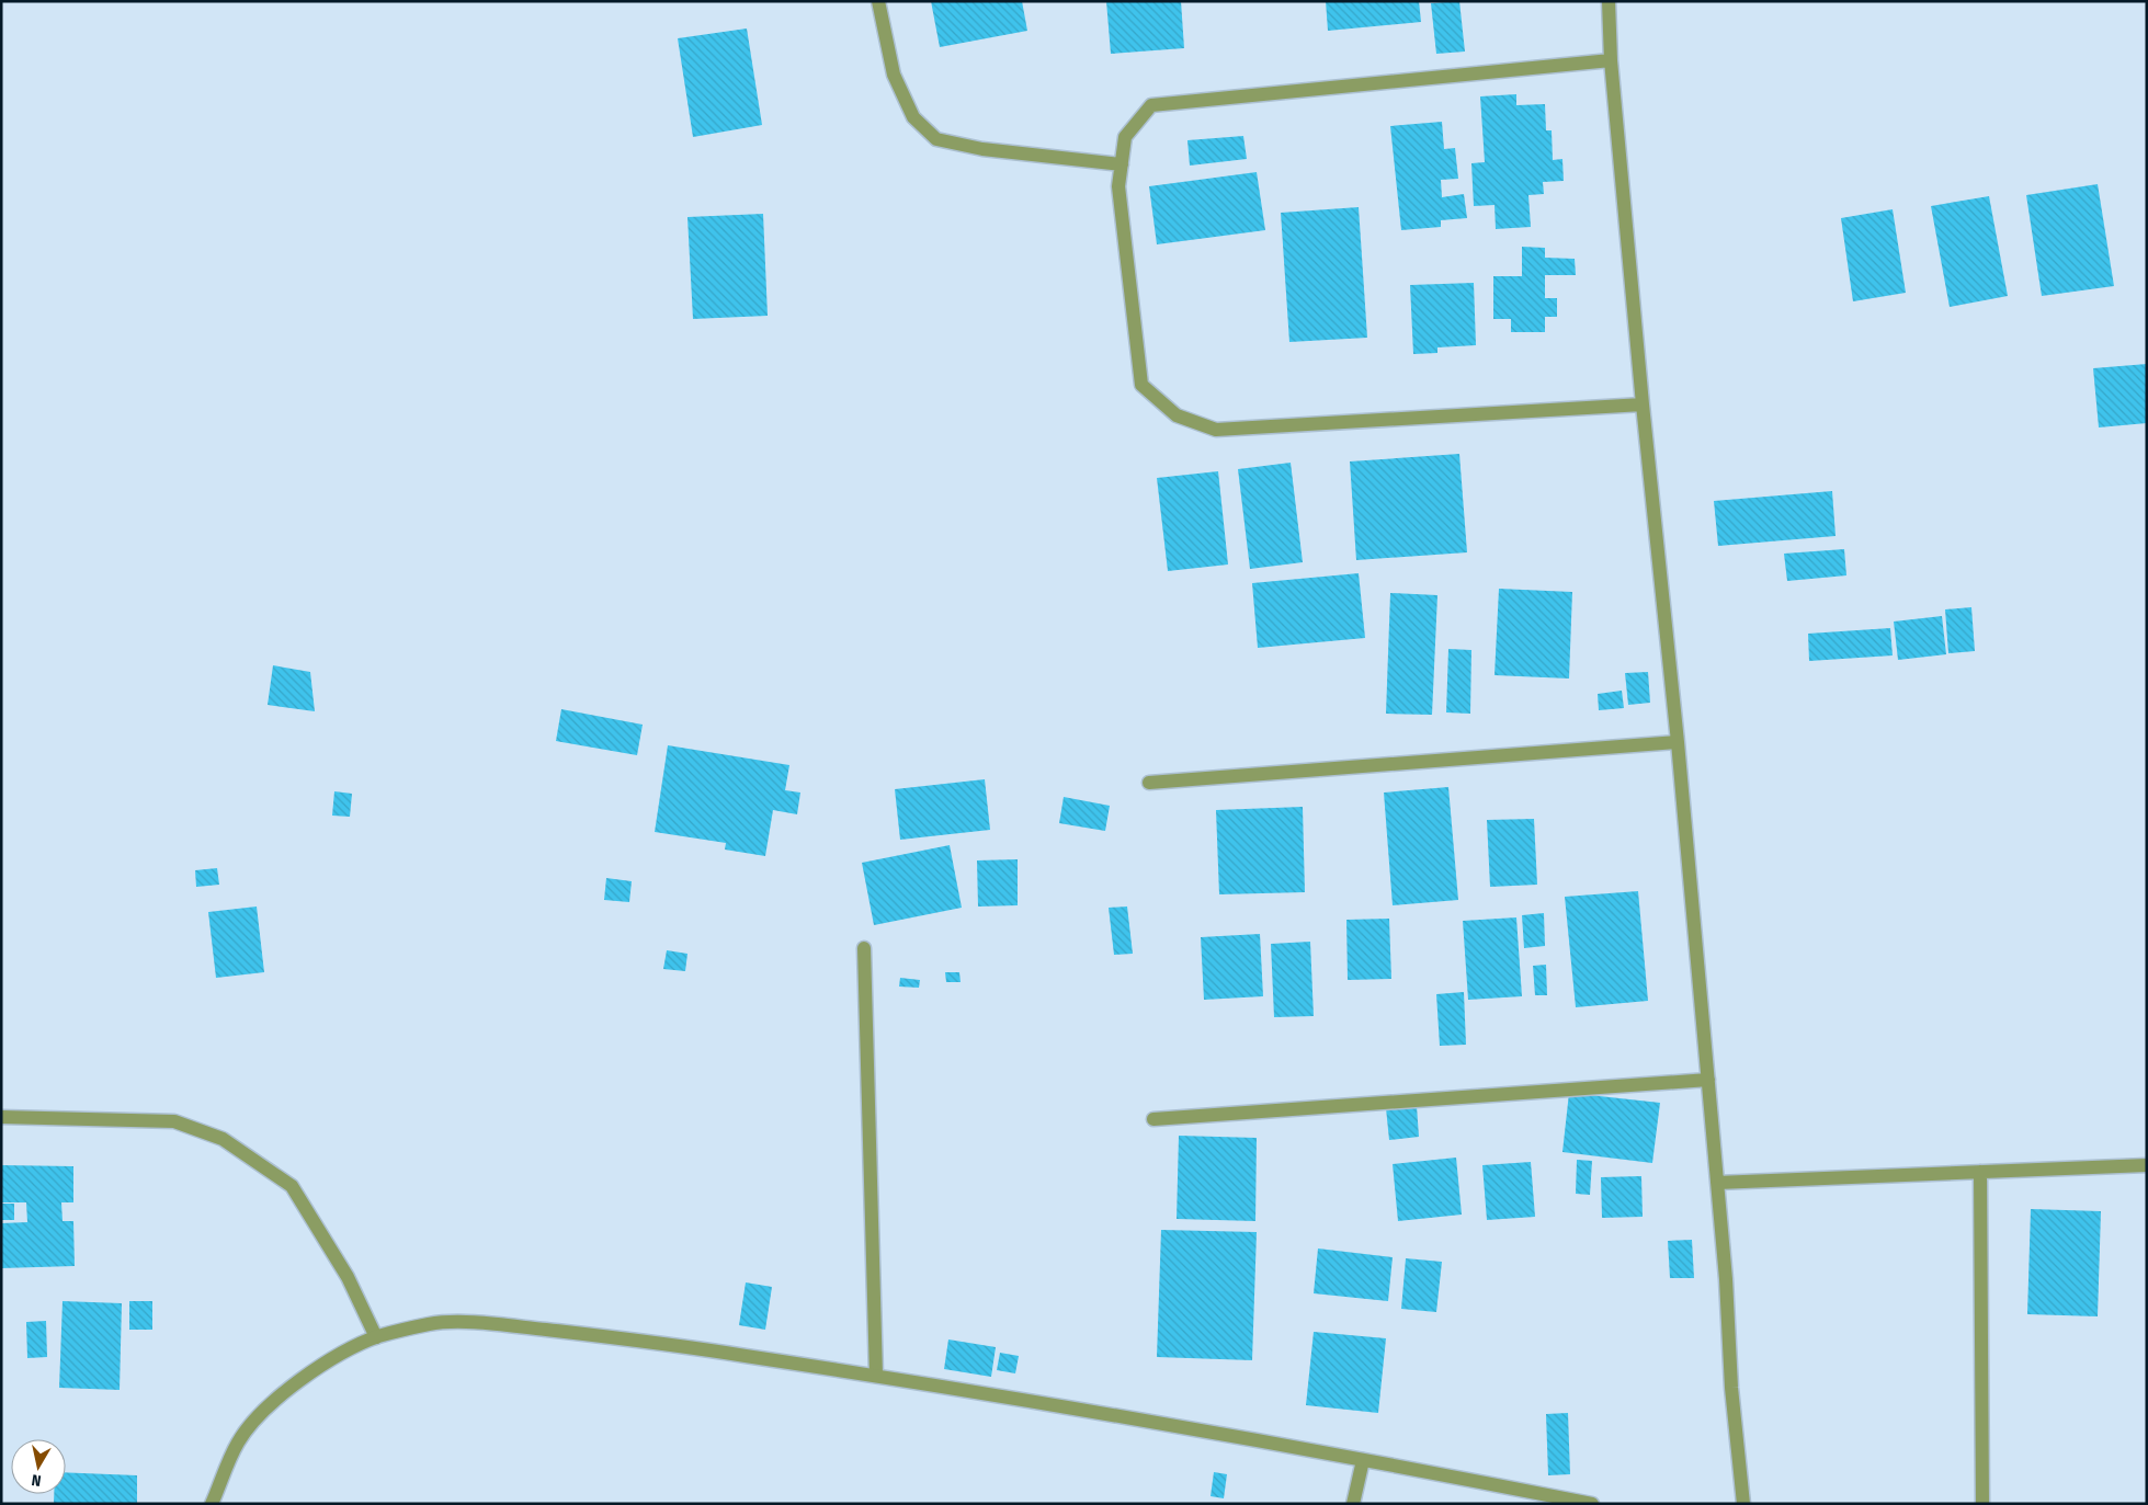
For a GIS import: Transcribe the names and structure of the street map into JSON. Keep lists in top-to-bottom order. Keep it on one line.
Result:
{"north":"bottom"}
